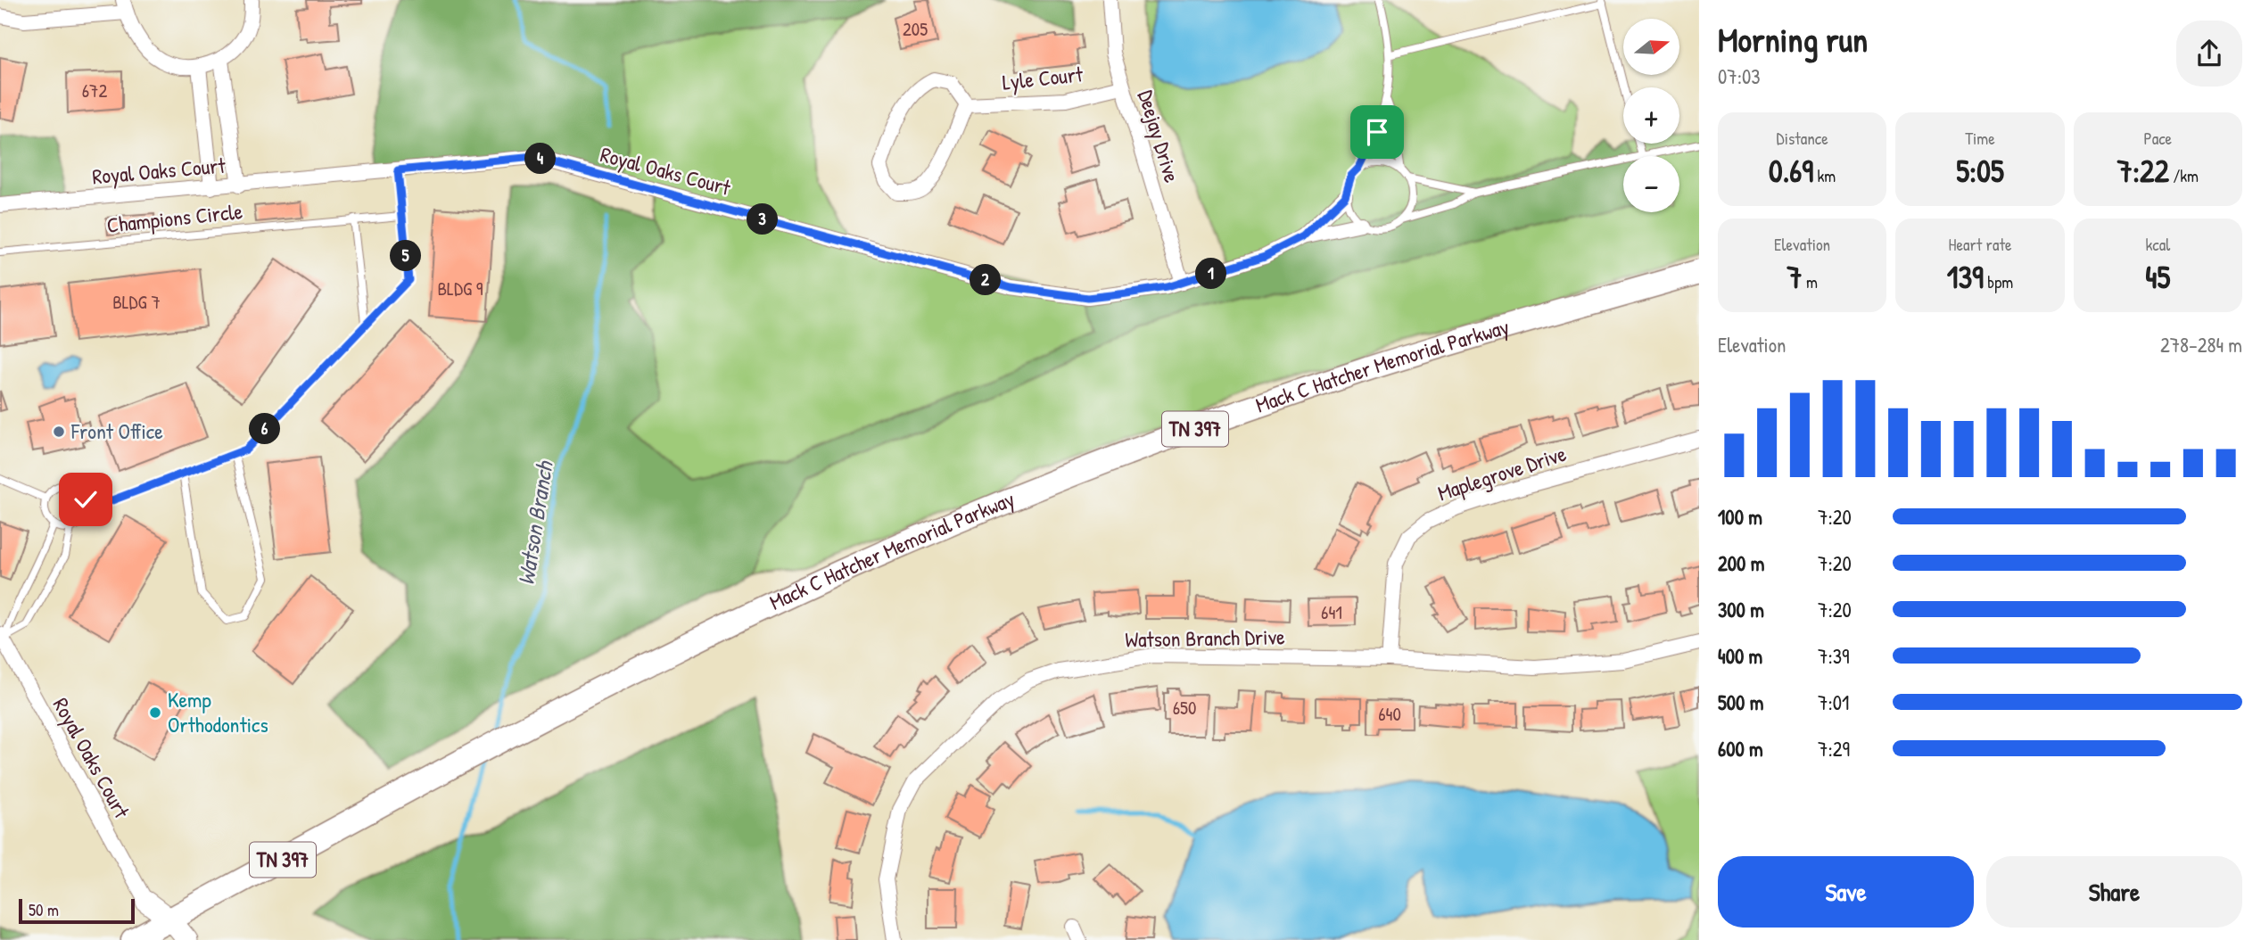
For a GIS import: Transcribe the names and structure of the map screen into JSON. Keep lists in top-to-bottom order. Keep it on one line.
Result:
{"streets":{"main road":["Mack C Hatcher Memorial Parkway","TN 397"],"street":["Lyle Court","Deejay Drive","Royal Oaks Court","Maplegrove Drive","Watson Branch Drive"],"lane":["Champions Circle"]},"crossings":[["Lyle Court","Deejay Drive"],["Deejay Drive","Royal Oaks Court"],["Maplegrove Drive","Watson Branch Drive"]],"water":["Watson Branch"],"places":["Front Office","Kemp Orthodontics"],"house_numbers":["205","672","BLDG 9","BLDG 7","641","650","640"],"scale_bar":"50 m","north":"right","page":{"heading":["Morning run","07:03"],"map_buttons":["+","−"],"stats":[["Distance","0.69 km"],["Time","5:05"],["Pace","7:22 /km"],["Elevation","7 m"],["Heart rate","139 bpm"],["kcal","45"]],"pins":["4","3","5","1","2","6"],"chart":["Elevation","278–284 m"],"list":[{"name":"100 m","note":"7:20"},{"name":"200 m","note":"7:20"},{"name":"300 m","note":"7:20"},{"name":"400 m","note":"7:39"},{"name":"500 m","note":"7:01"},{"name":"600 m","note":"7:29"}],"buttons":["Save","Share"],"scale":"50 m"}}
